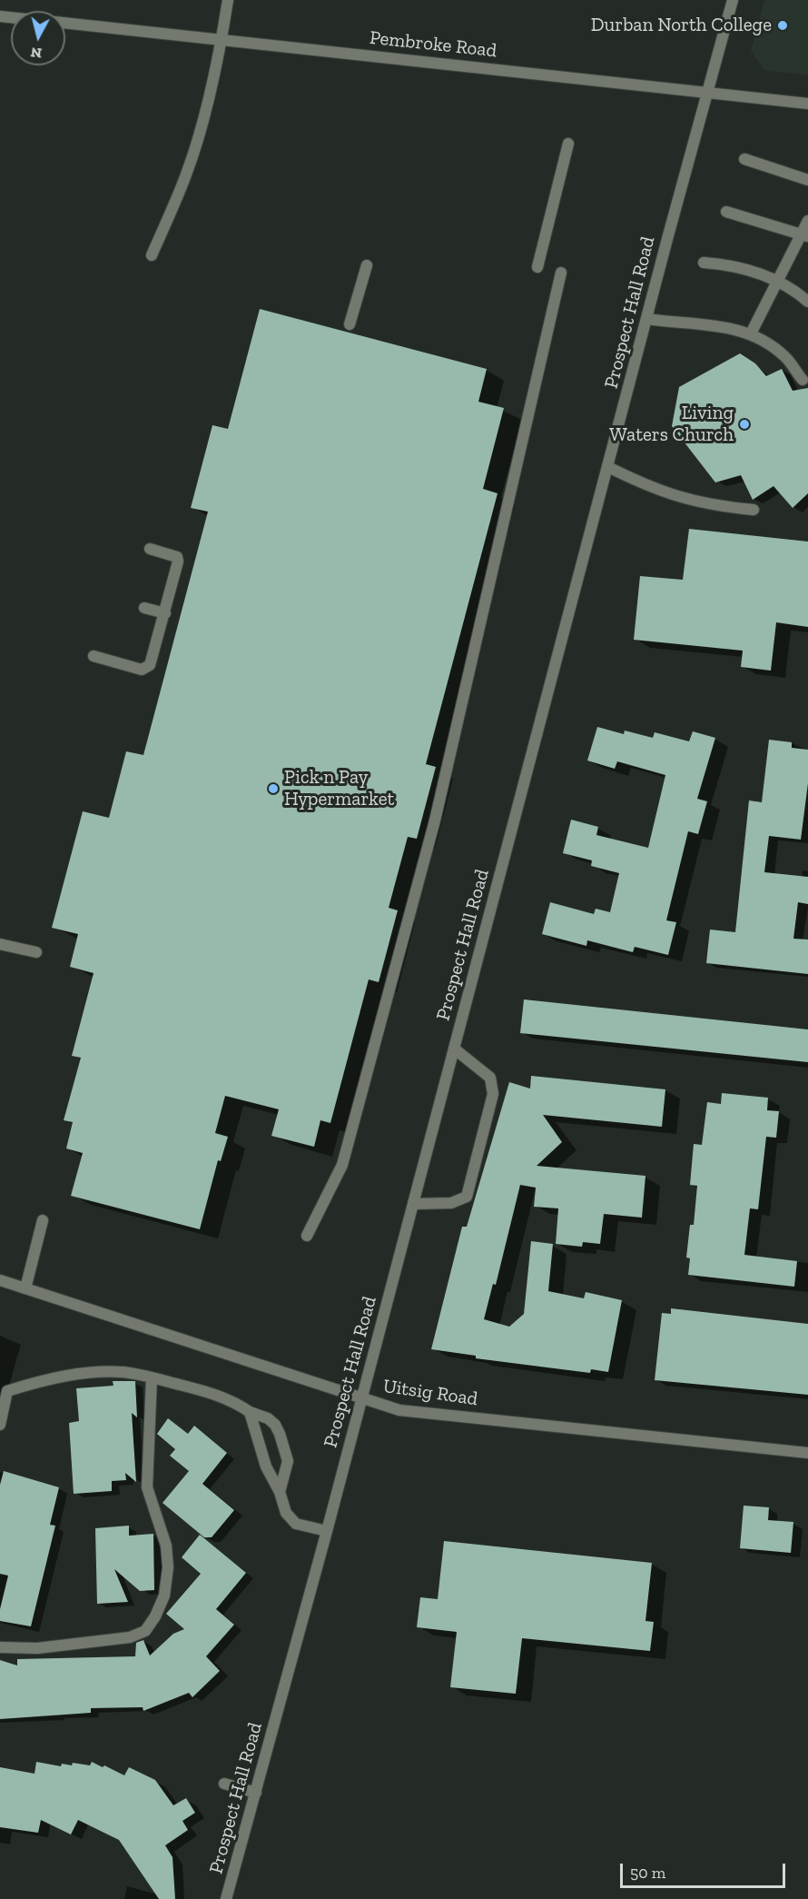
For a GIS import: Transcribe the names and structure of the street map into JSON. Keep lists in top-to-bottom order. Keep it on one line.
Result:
{"streets":{"street":["Pembroke Road","Prospect Hall Road","Uitsig Road"]},"crossings":[["Pembroke Road","Prospect Hall Road"],["Prospect Hall Road","Uitsig Road"]],"places":["Durban North College","Living Waters Church","Pick n Pay Hypermarket"],"scale_bar":"50 m","north":"bottom"}
